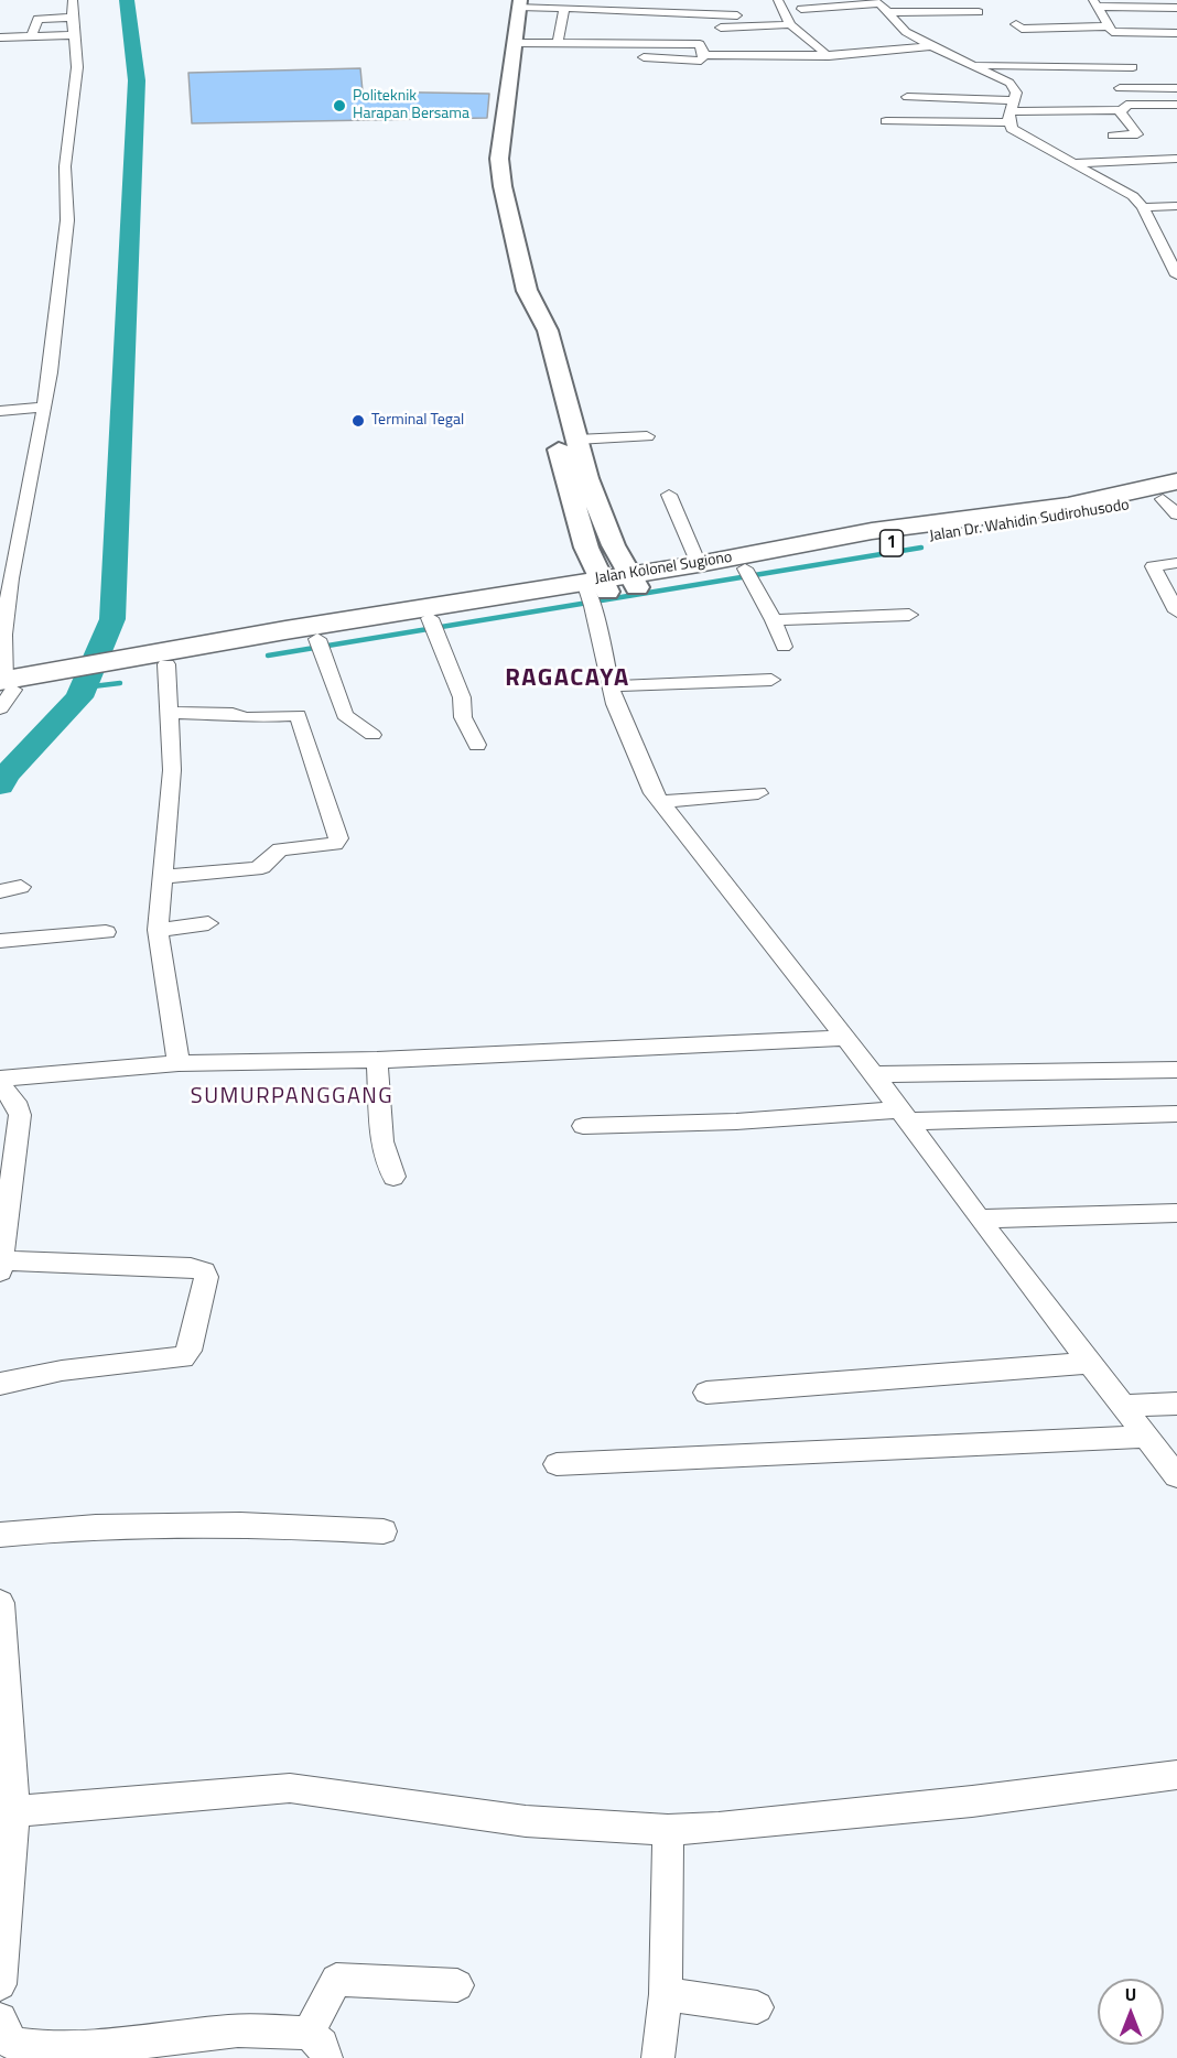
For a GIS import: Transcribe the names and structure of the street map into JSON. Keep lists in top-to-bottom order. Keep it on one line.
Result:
{"streets":{"highway":["Jalan Dr. Wahidin Sudirohusodo","1","Jalan Kolonel Sugiono"]},"crossings":[["Jalan Dr. Wahidin Sudirohusodo","Jalan Kolonel Sugiono"],["1","Jalan Kolonel Sugiono"]],"districts":["RAGACAYA","SUMURPANGGANG"],"places":["Politeknik Harapan Bersama","Terminal Tegal"],"north":"top"}
